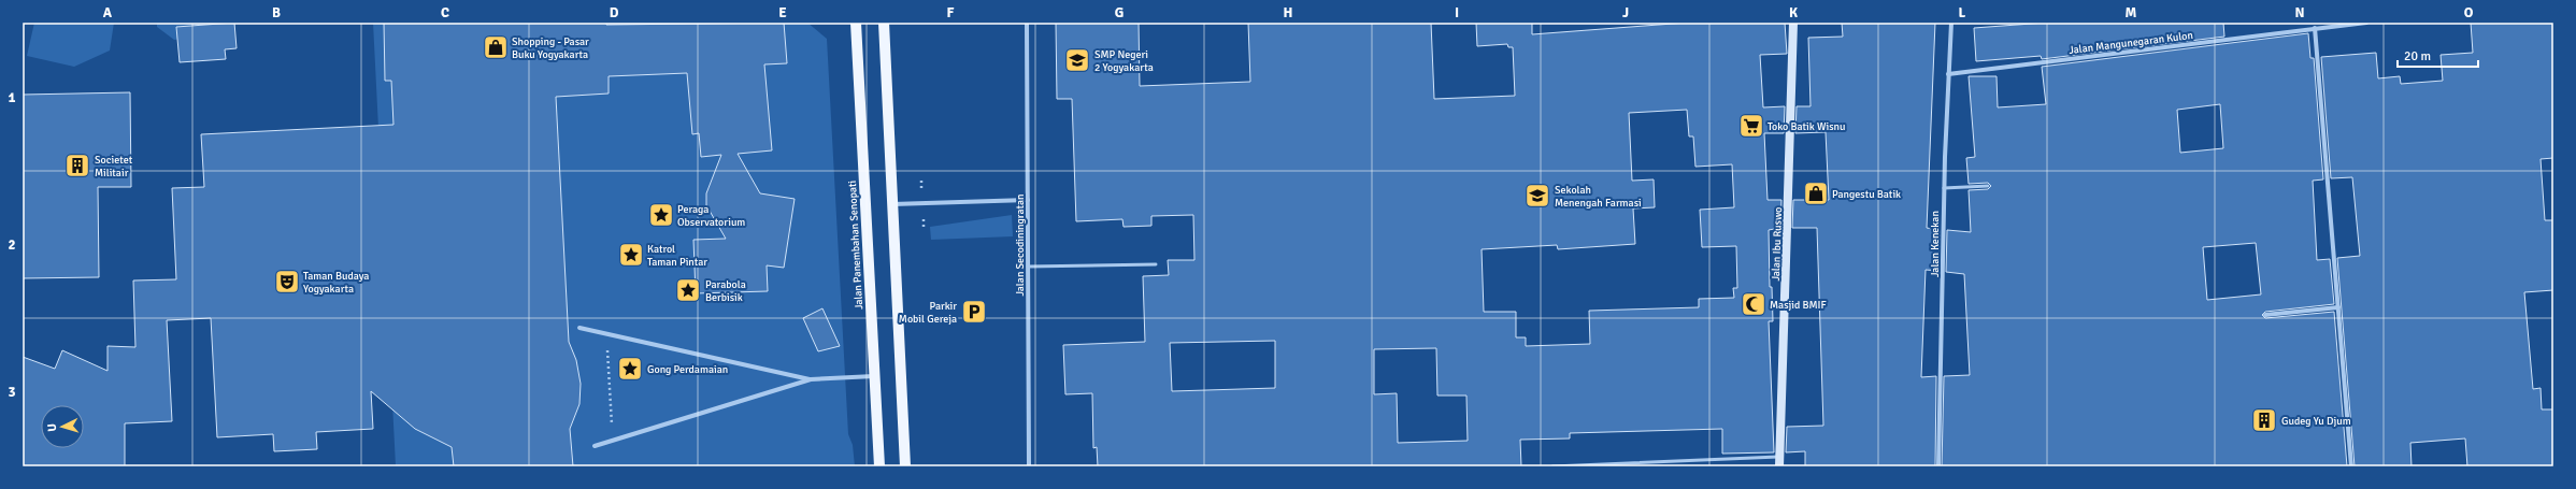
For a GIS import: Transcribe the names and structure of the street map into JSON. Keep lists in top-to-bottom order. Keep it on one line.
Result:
{"streets":{"main road":["Jalan Panembahan Senopati"],"street":["Jalan Mangunegaran Kulon","Jalan Ibu Ruswo","Jalan Kenekan","Jalan Secodiningratan"]},"crossings":[["Jalan Mangunegaran Kulon","Jalan Kenekan"]],"places":{"shop":["Shopping - Pasar Buku Yogyakarta","Pangestu Batik"],"school or university":["SMP Negeri 2 Yogyakarta","Sekolah Menengah Farmasi"],"supermarket":["Toko Batik Wisnu"],"building":["Societet Militair","Gudeg Yu Djum"],"place":["Peraga Observatorium","Katrol Taman Pintar","Parabola Berbisik","Gong Perdamaian"],"theatre":["Taman Budaya Yogyakarta"],"mosque":["Masjid BMIF"],"parking":["Parkir Mobil Gereja"]},"scale_bar":"20 m","north":"left","grid":{"columns":["A","B","C","D","E","F","G","H","I","J","K","L","M","N","O"],"rows":["1","2","3"]}}
